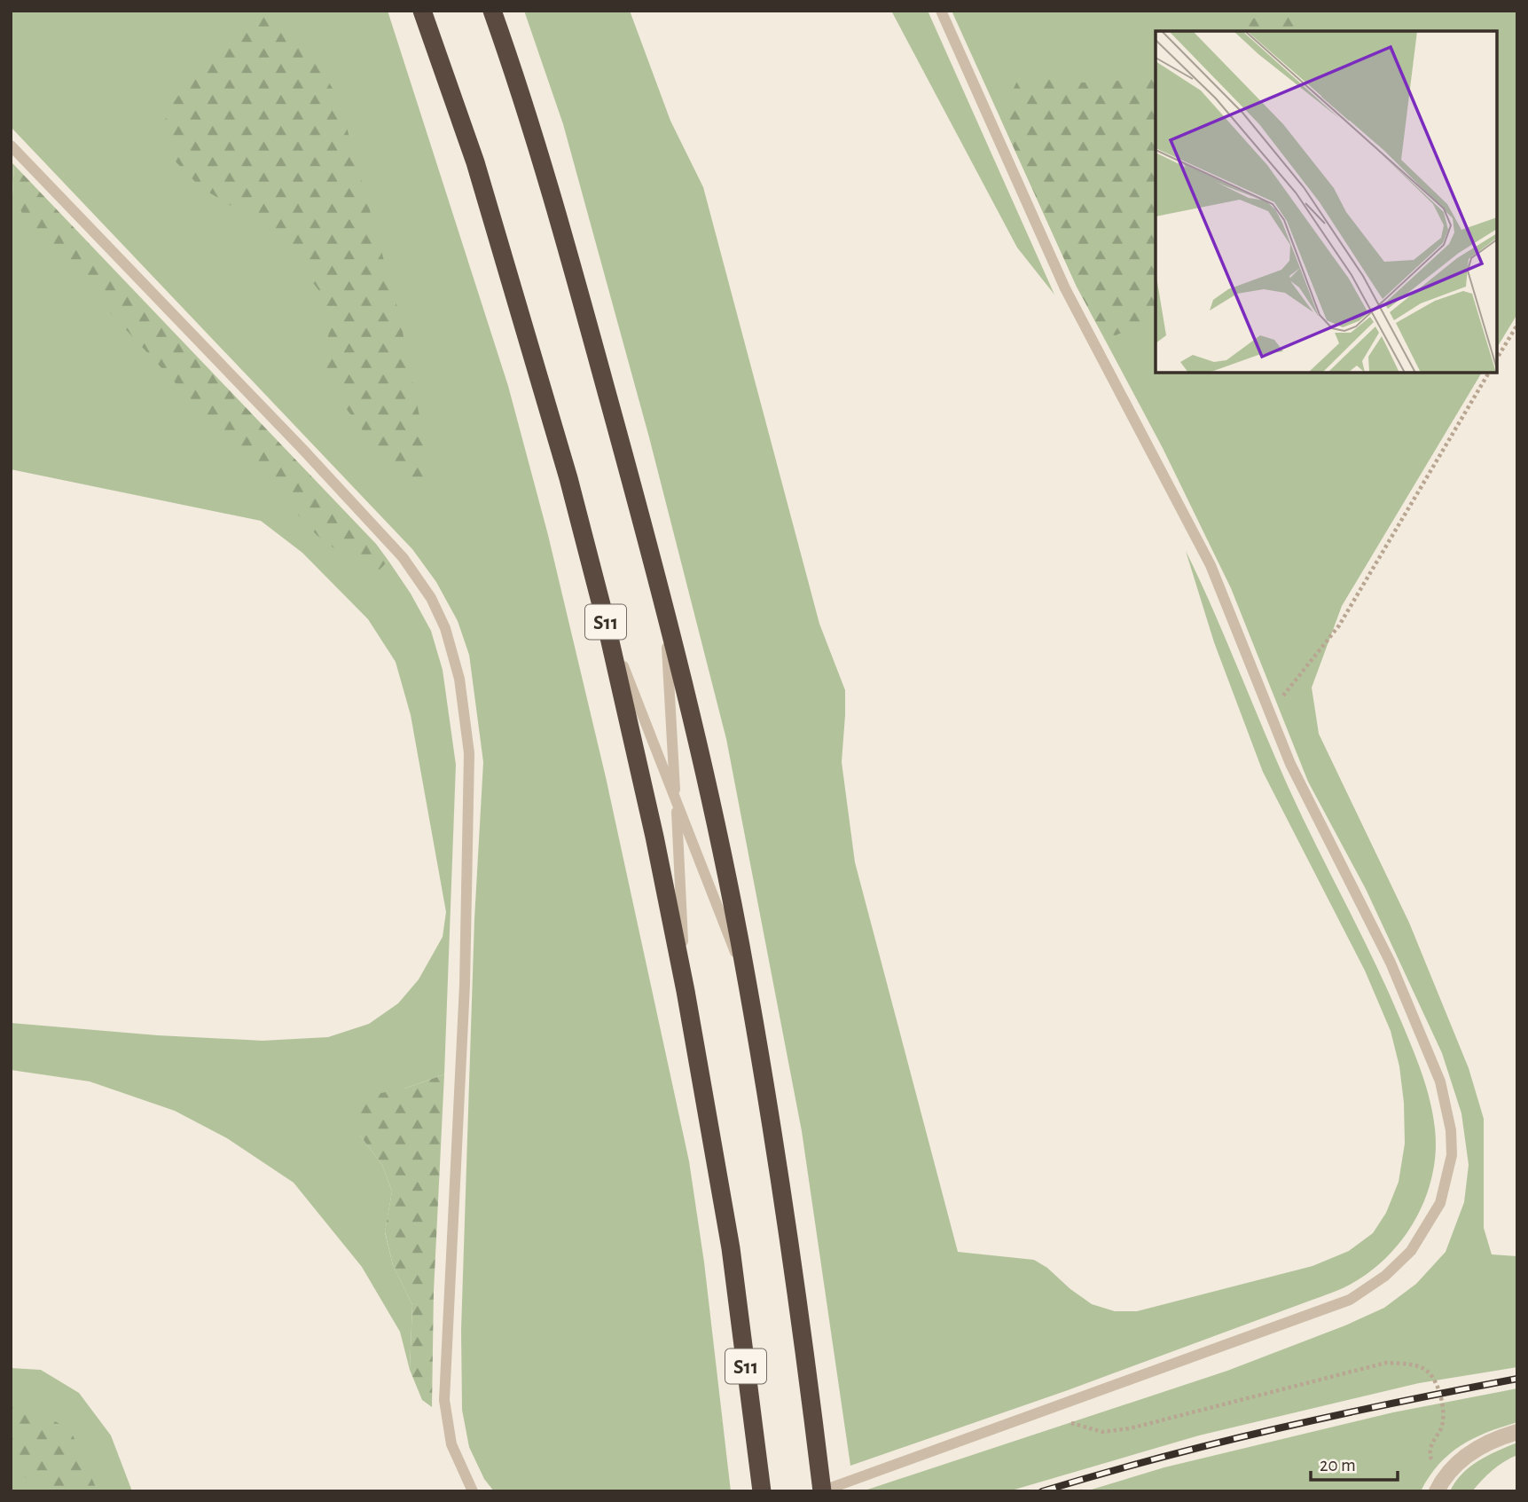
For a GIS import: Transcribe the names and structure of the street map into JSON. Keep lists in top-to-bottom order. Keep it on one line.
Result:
{"streets":{"highway":["S11"]},"scale_bar":"20 m"}
